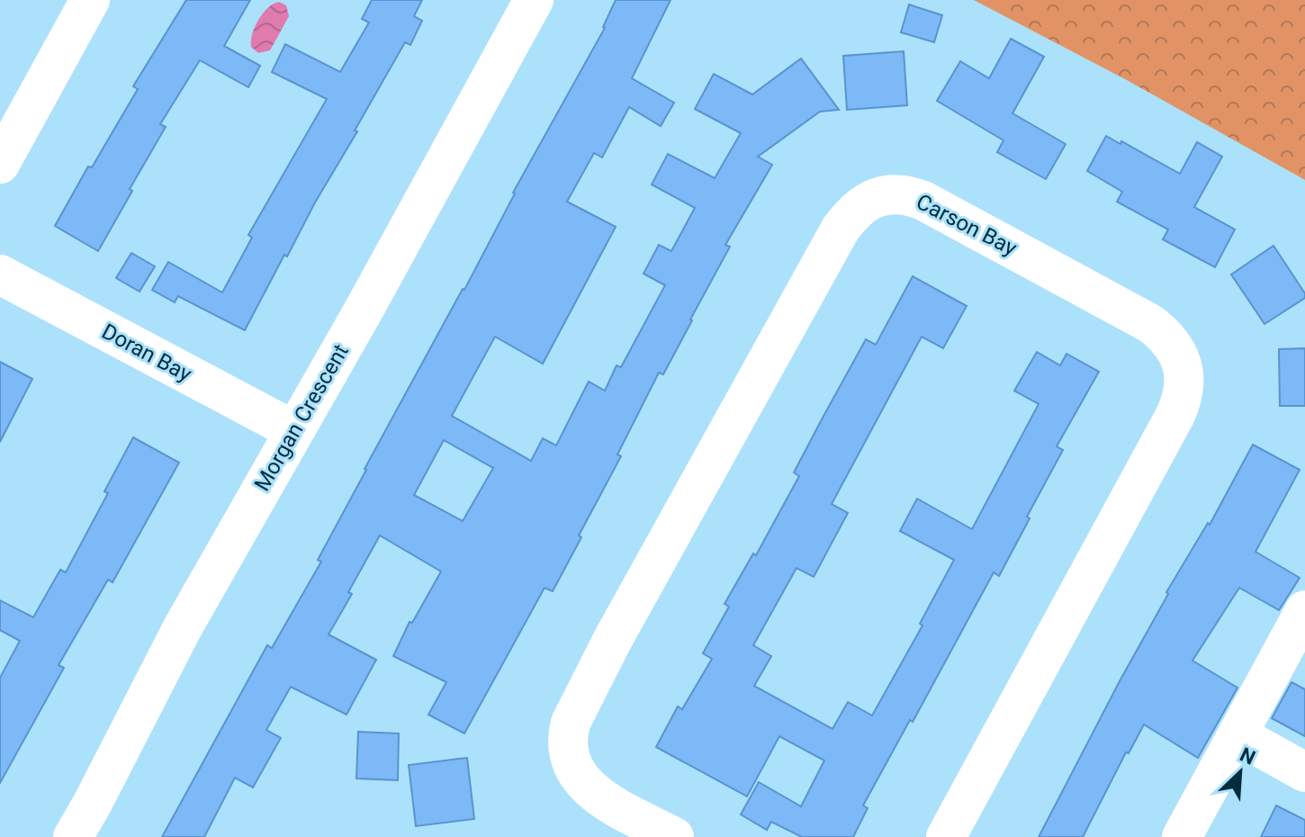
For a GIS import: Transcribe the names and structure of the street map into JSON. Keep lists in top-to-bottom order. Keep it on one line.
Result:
{"streets":{"street":["Carson Bay","Doran Bay","Morgan Crescent"]},"crossings":[["Doran Bay","Morgan Crescent"]],"north":"top right"}
